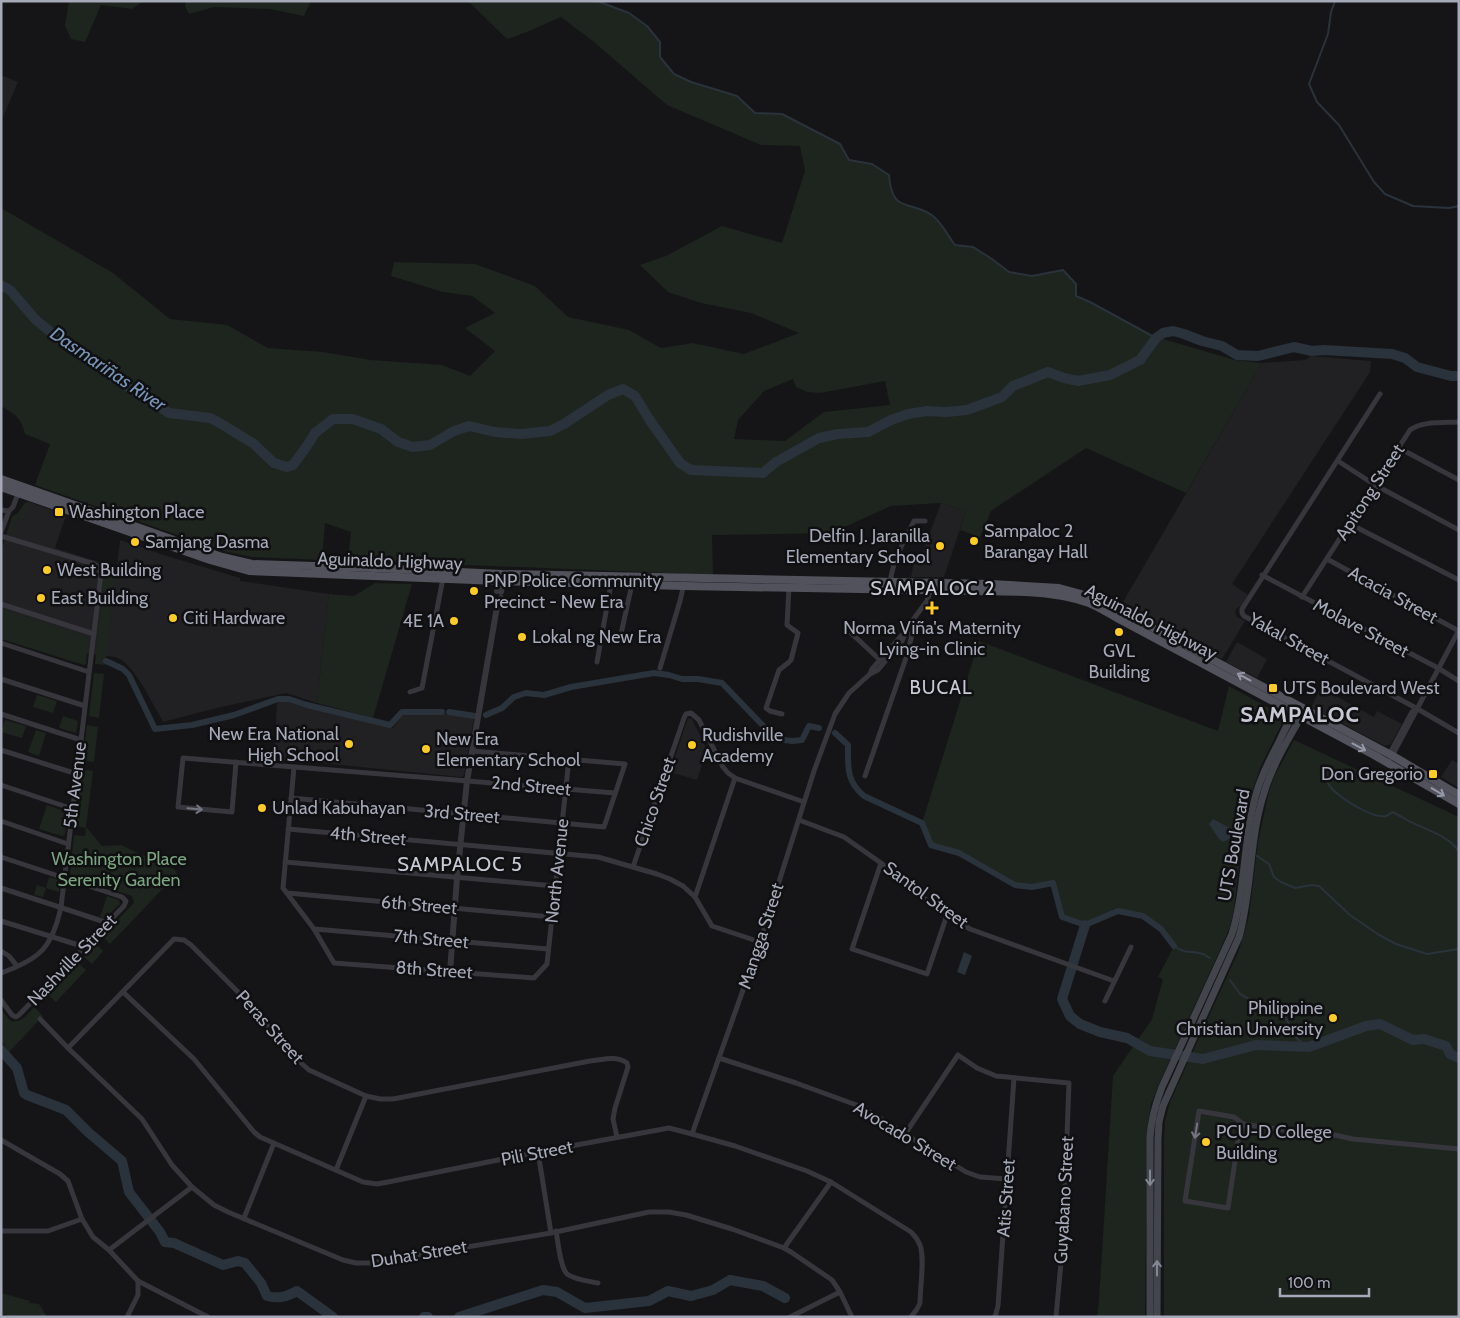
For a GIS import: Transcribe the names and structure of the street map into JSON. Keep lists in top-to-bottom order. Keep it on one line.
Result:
{"streets":{"main road":["Aguinaldo Highway","UTS Boulevard"],"street":["Apitong Street","Acacia Street","Molave Street","Yakal Street","5th Avenue","2nd Street","Chico Street","3rd Street","4th Street","North Avenue","Santol Street","6th Street","Mangga Street","7th Street","Nashville Street","8th Street","Peras Street","Avocado Street","Pili Street","Atis Street","Guyabano Street","Duhat Street"]},"crossings":[["Apitong Street","Acacia Street"],["Apitong Street","Molave Street"],["Aguinaldo Highway","UTS Boulevard"],["Molave Street","Yakal Street"],["5th Avenue","Nashville Street"],["2nd Street","3rd Street"],["2nd Street","North Avenue"],["Chico Street","4th Street"],["3rd Street","North Avenue"],["4th Street","North Avenue"],["North Avenue","6th Street"],["North Avenue","7th Street"],["North Avenue","8th Street"],["Santol Street","Mangga Street"],["Mangga Street","Avocado Street"],["Mangga Street","Pili Street"],["7th Street","8th Street"],["Peras Street","Pili Street"],["Peras Street","Duhat Street"],["Avocado Street","Atis Street"],["Atis Street","Guyabano Street"]],"districts":["SAMPALOC 2","BUCAL","SAMPALOC","SAMPALOC 5"],"water":["Dasmariñas River"],"parks":["Washington Place Serenity Garden"],"places":{"transit":["Washington Place","UTS Boulevard West","Don Gregorio"],"other":["Sampaloc 2 Barangay Hall","Samjang Dasma","Delfin J. Jaranilla Elementary School","West Building","PNP Police Community Precinct - New Era","East Building","Citi Hardware","4E 1A","GVL Building","Lokal ng New Era","New Era National High School","Rudishville Academy","New Era Elementary School","Unlad Kabuhayan","Philippine Christian University","PCU-D College Building"],"health":["Norma Viña's Maternity Lying-in Clinic"]},"scale_bar":"100 m"}
